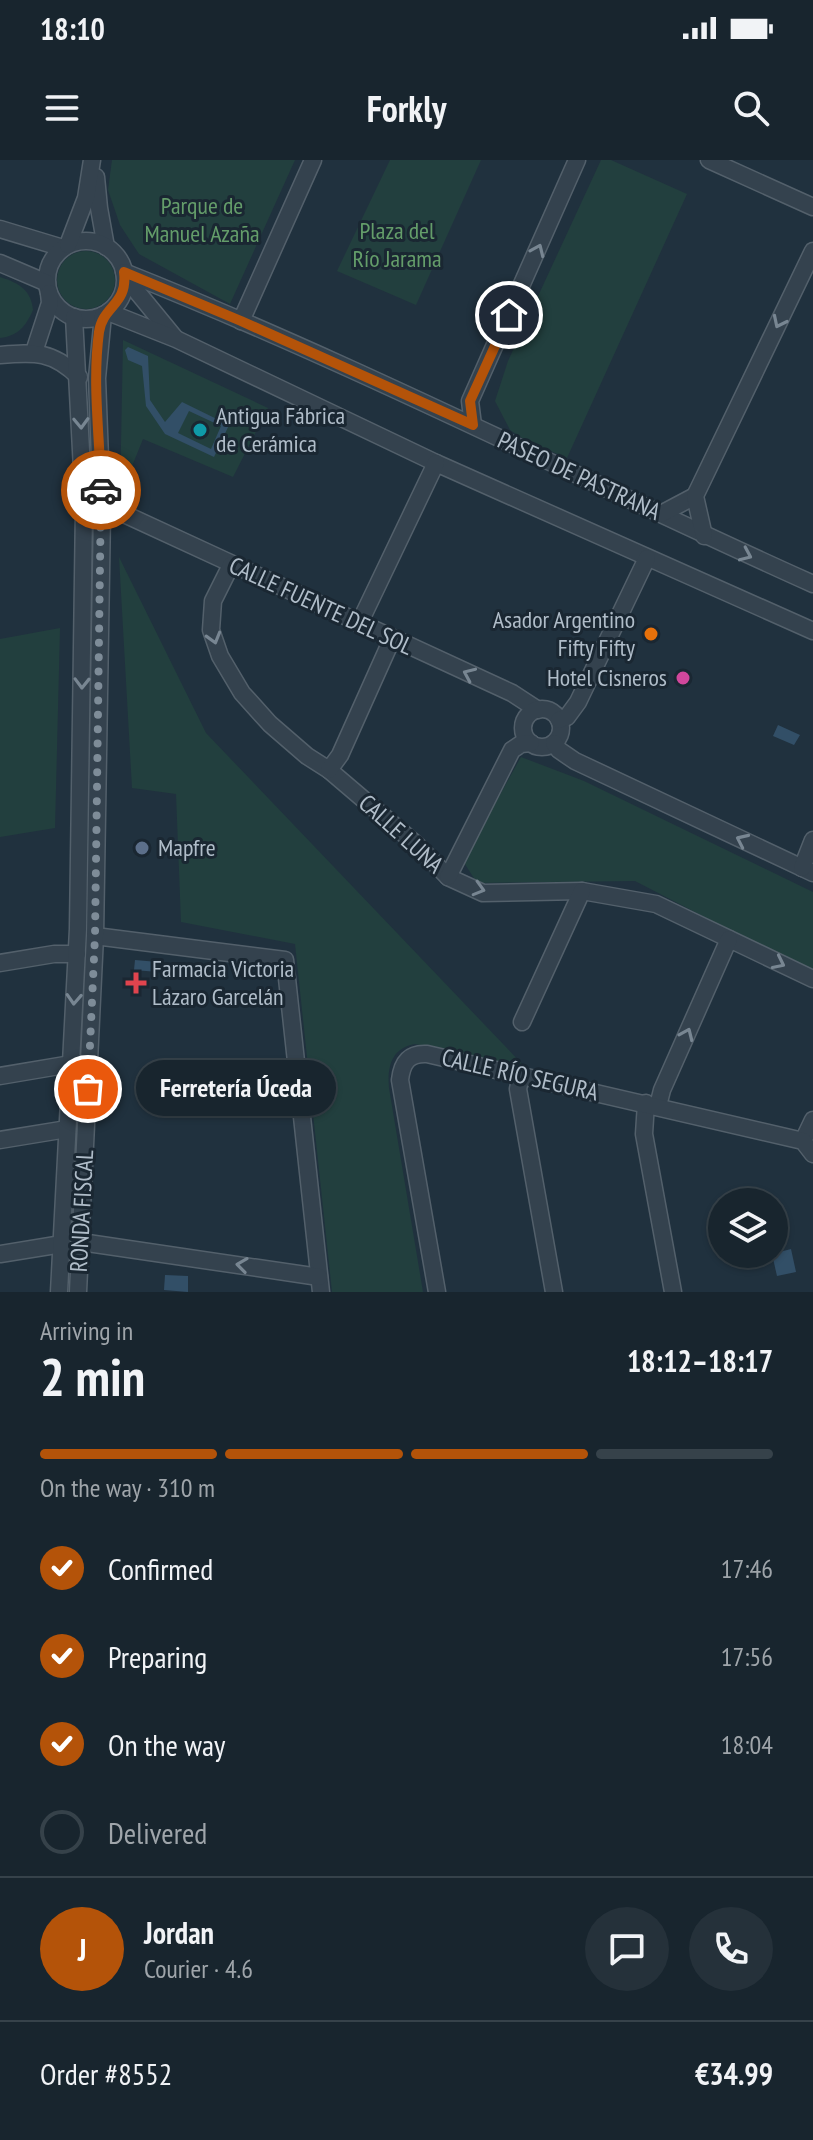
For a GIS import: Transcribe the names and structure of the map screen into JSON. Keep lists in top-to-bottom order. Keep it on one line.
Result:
{"streets":{"street":["PASEO DE PASTRANA","CALLE FUENTE DEL SOL","CALLE LUNA","CALLE RÍO SEGURA","RONDA FISCAL"]},"crossings":[["PASEO DE PASTRANA","RONDA FISCAL"],["CALLE FUENTE DEL SOL","CALLE LUNA"],["CALLE FUENTE DEL SOL","RONDA FISCAL"]],"one_way":["CALLE LUNA"],"parks":["Parque de Manuel Azaña","Plaza del Río Jarama"],"places":{"other":["Antigua Fábrica de Cerámica","Asador Argentino Fifty Fifty","Hotel Cisneros","Mapfre","Ferretería Úceda"],"health":["Farmacia Victoria Lázaro Garcelán"]},"page":{"status":"18:10","header":"Forkly","bubble":"Ferretería Úceda","heading":["2 min","Arriving in","18:12–18:17"],"panel":["Jordan","Courier · 4.6","Order #8552","€34.99"],"bar":"On the way · 310 m","list":[["Confirmed","17:46"],["Preparing","17:56"],["On the way","18:04"],"Delivered"],"round":"J"}}
